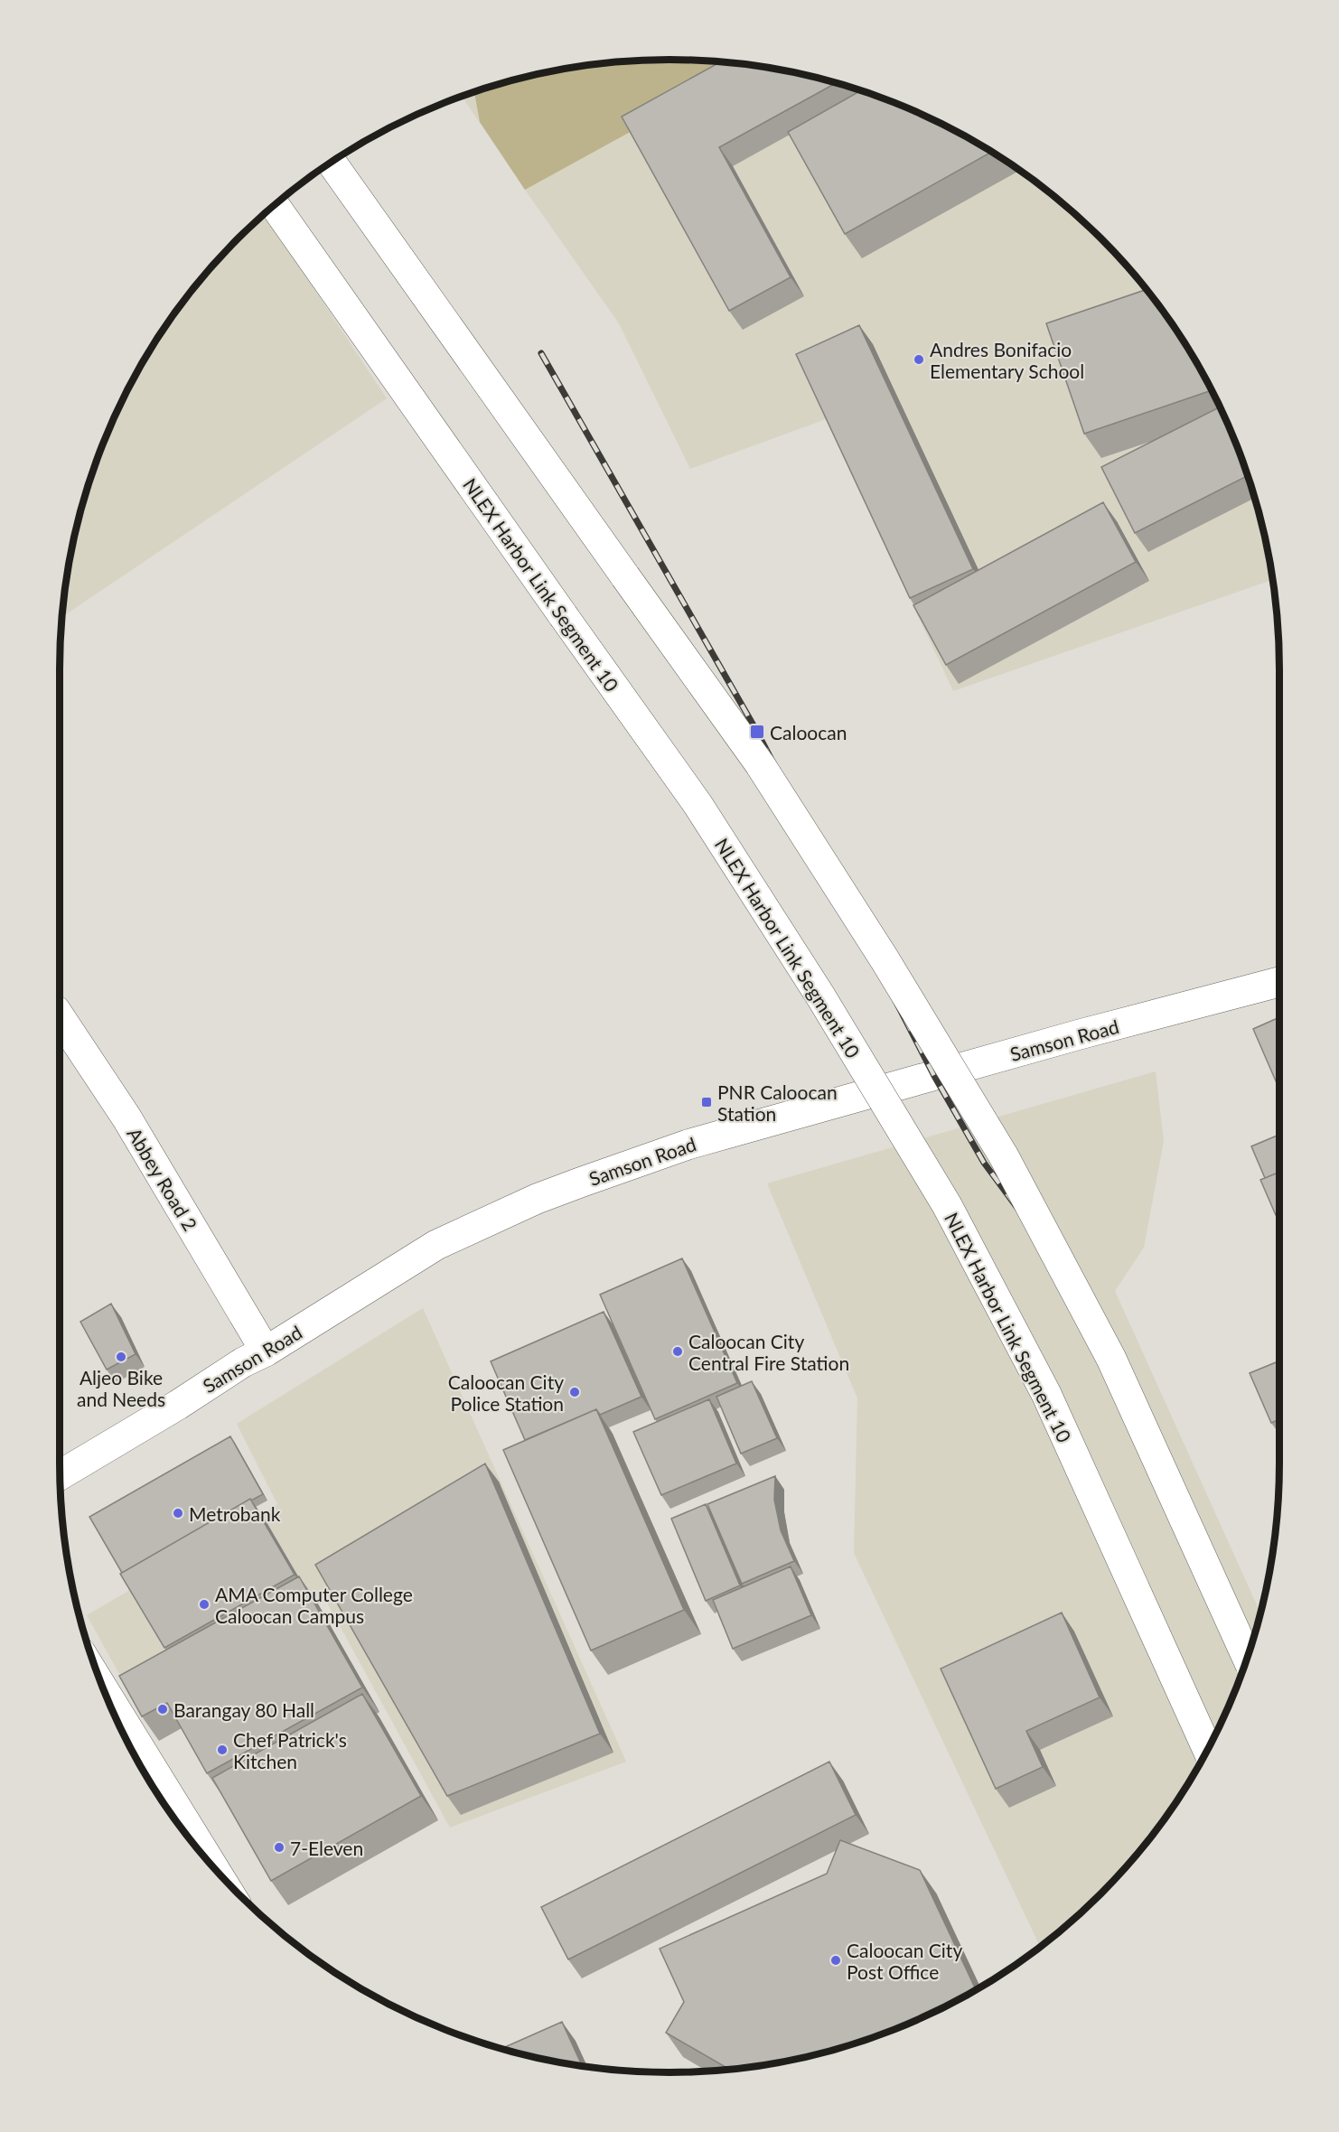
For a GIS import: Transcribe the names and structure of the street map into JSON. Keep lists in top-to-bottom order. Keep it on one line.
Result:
{"streets":{"main road":["NLEX Harbor Link Segment 10","Samson Road","Abbey Road 2"]},"crossings":[["Samson Road","Abbey Road 2"]],"places":{"other":["Andres Bonifacio Elementary School","Caloocan City Central Fire Station","Aljeo Bike and Needs","Caloocan City Police Station","Metrobank","AMA Computer College Caloocan Campus","Barangay 80 Hall","Chef Patrick's Kitchen","7-Eleven","Caloocan City Post Office"],"transit":["Caloocan","PNR Caloocan Station"]}}
